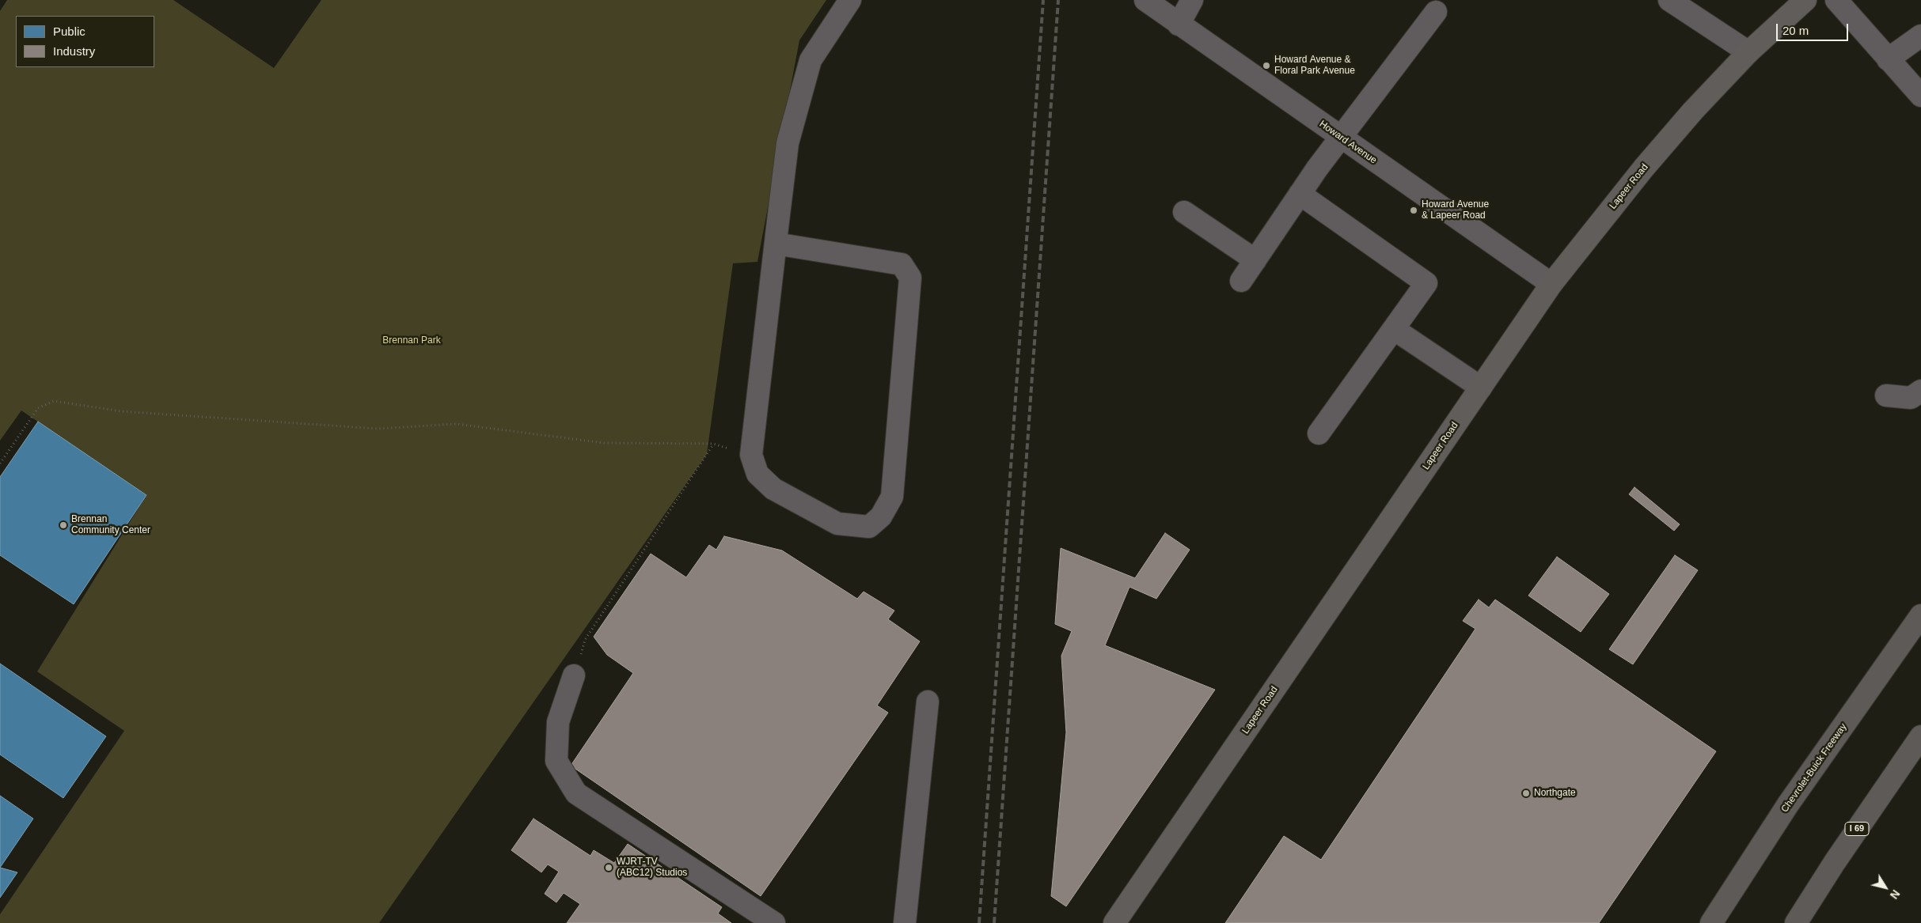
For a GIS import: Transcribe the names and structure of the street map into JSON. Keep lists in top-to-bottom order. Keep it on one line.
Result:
{"streets":{"highway":["Chevrolet-Buick Freeway","I 69"],"main road":["Lapeer Road"],"street":["Howard Avenue"]},"crossings":[["Howard Avenue","Lapeer Road"]],"parks":["Brennan Park"],"places":["Howard Avenue & Floral Park Avenue","Howard Avenue & Lapeer Road","Brennan Community Center","Northgate","WJRT-TV (ABC12) Studios"],"legend":["Public","Industry"],"scale_bar":"20 m","north":"bottom right"}
